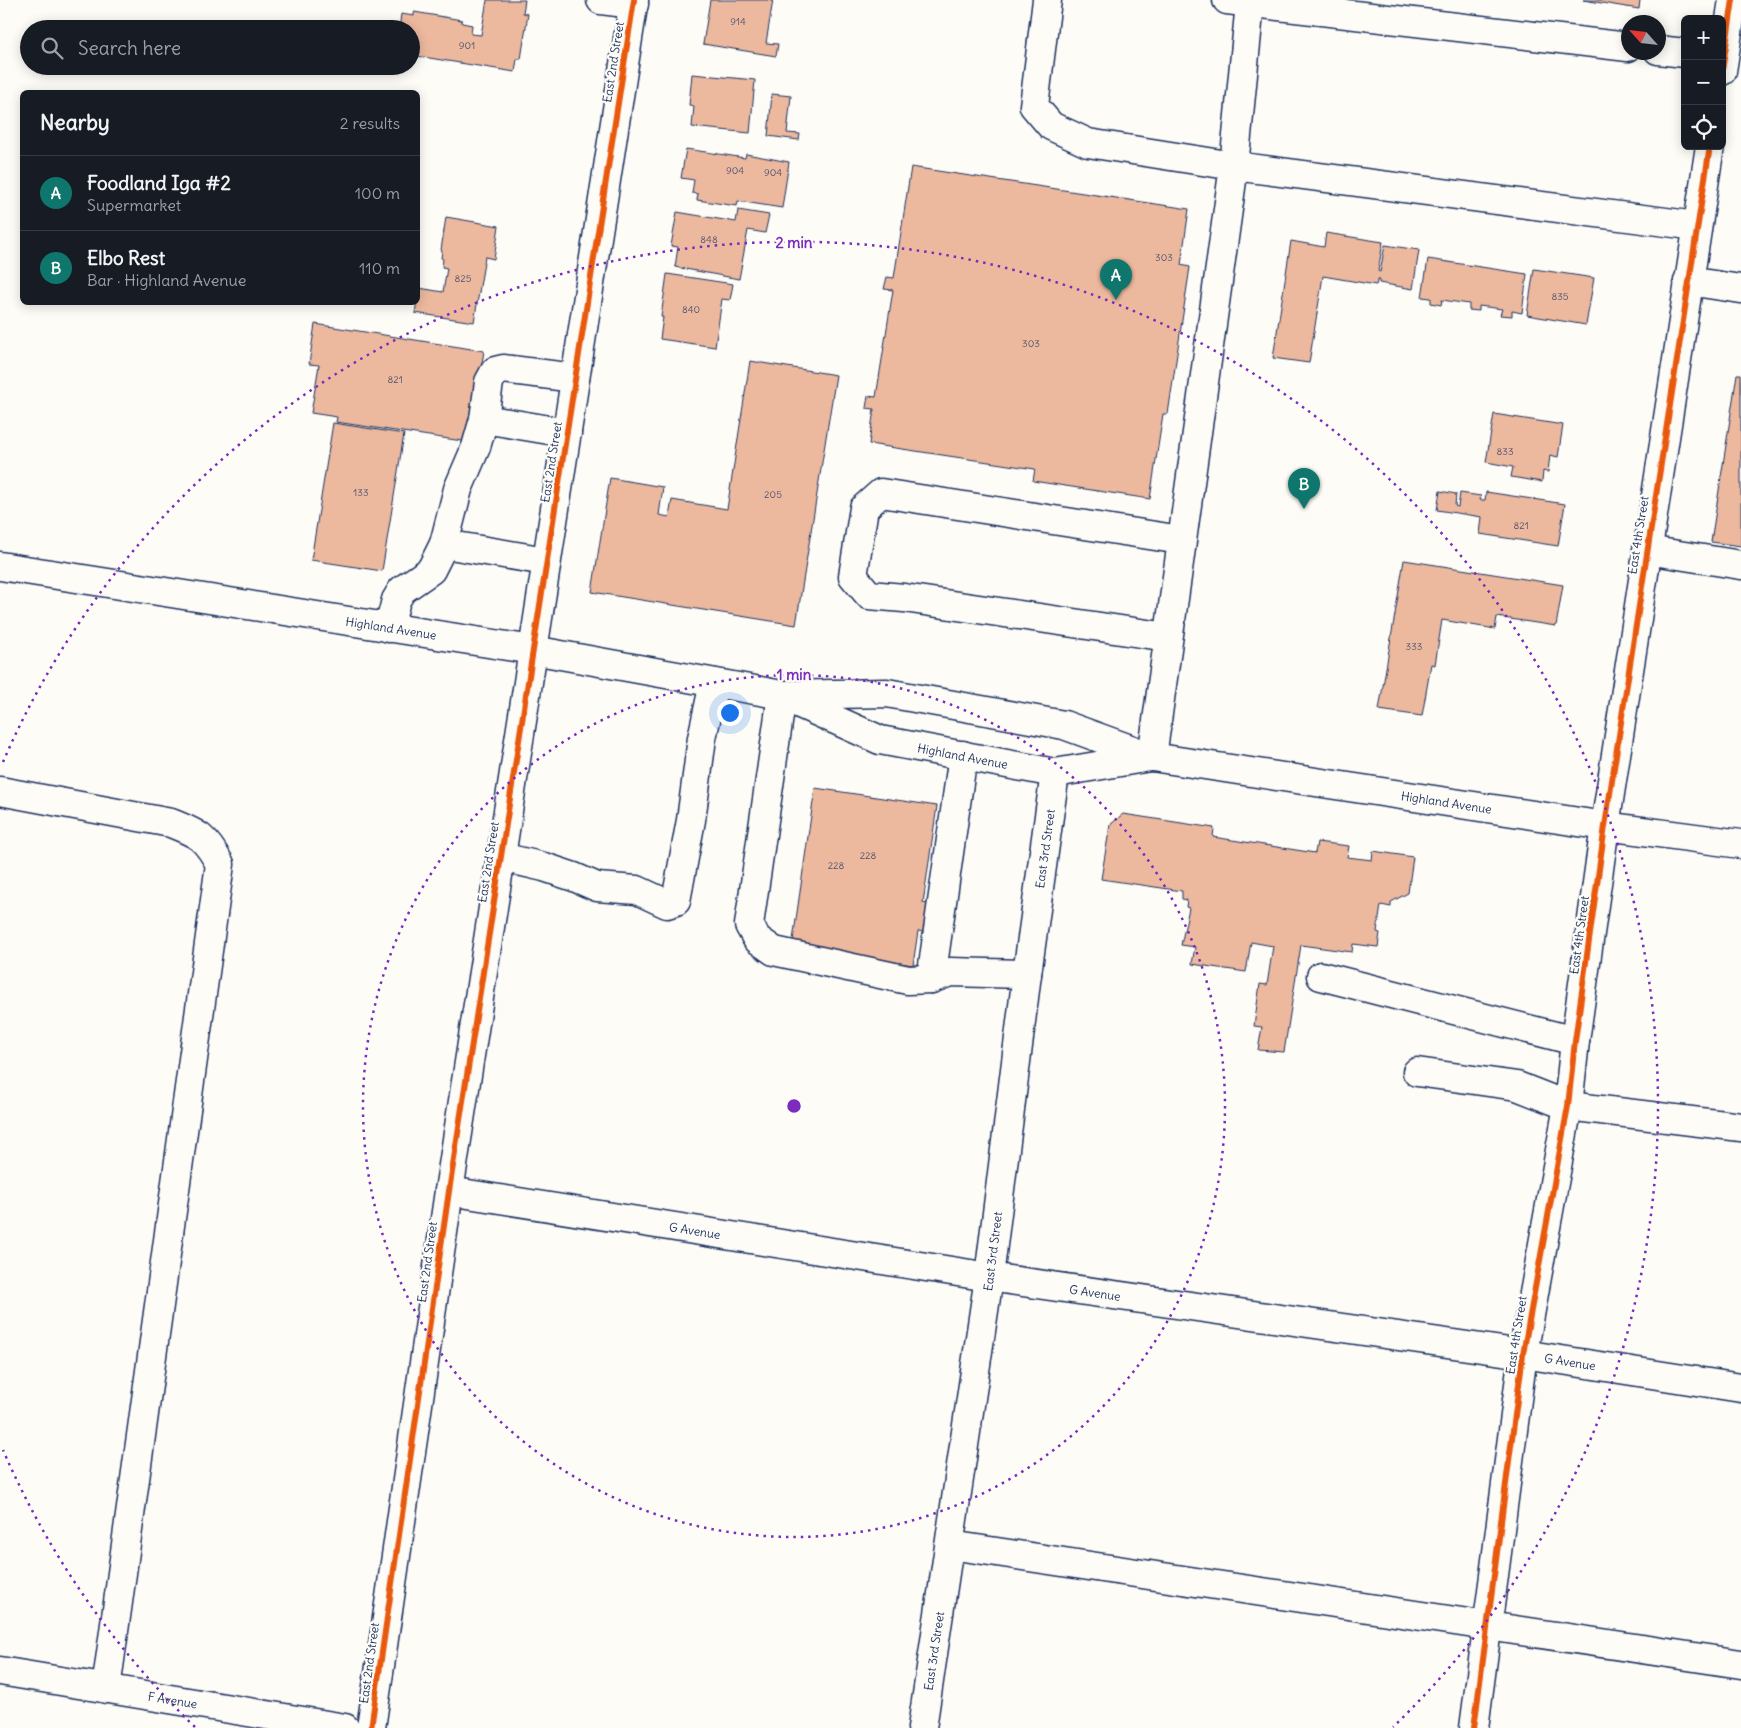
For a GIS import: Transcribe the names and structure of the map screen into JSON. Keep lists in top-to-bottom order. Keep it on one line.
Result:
{"streets":{"street":["East 2nd Street","East 4th Street","Highland Avenue","East 3rd Street","G Avenue","F Avenue"]},"crossings":[["East 2nd Street","Highland Avenue"],["East 2nd Street","G Avenue"],["East 4th Street","Highland Avenue"],["East 4th Street","G Avenue"],["Highland Avenue","East 3rd Street"],["East 3rd Street","G Avenue"]],"house_numbers":["914","901","904","904","848","303","825","835","840","303","821","833","133","205","821","333","228","228"],"north":"top left","page":{"map_buttons":["+","−"],"search":"Search here","heading":["Nearby","2 results"],"list":[{"mark":"A","name":"Foodland Iga #2","note":"Supermarket","value":"100 m"},{"mark":"B","name":"Elbo Rest","note":"Bar · Highland Avenue","value":"110 m"}],"pins":["A","B"]},"rings":["2 min","1 min"]}
